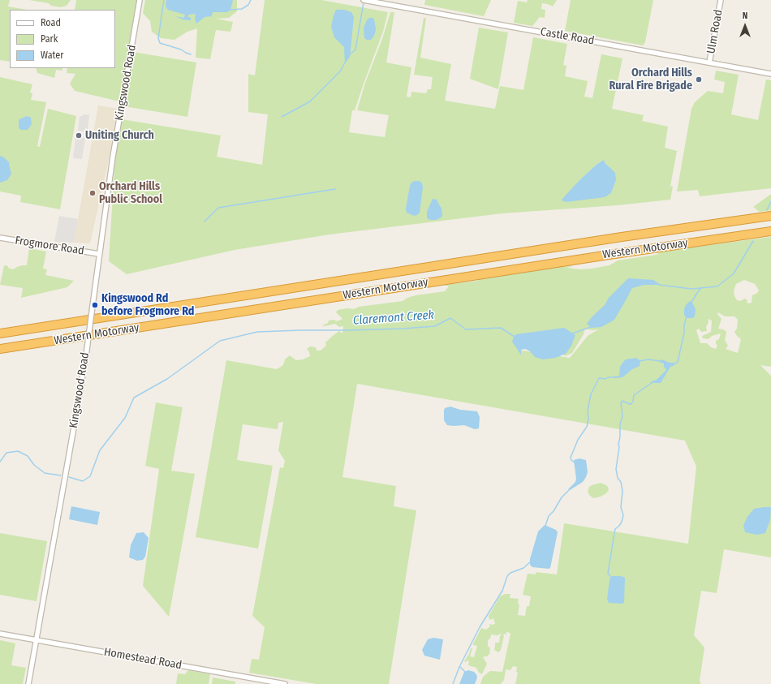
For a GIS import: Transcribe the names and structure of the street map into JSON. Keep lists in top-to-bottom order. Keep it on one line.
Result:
{"streets":{"highway":["Western Motorway"],"street":["Ulm Road","Castle Road","Kingswood Road","Frogmore Road","Homestead Road"]},"crossings":[["Ulm Road","Castle Road"],["Kingswood Road","Frogmore Road"],["Kingswood Road","Homestead Road"]],"water":["Claremont Creek"],"places":["Orchard Hills Rural Fire Brigade","Uniting Church","Orchard Hills Public School","Kingswood Rd before Frogmore Rd"],"legend":["Road","Park","Water"],"north":"top"}
